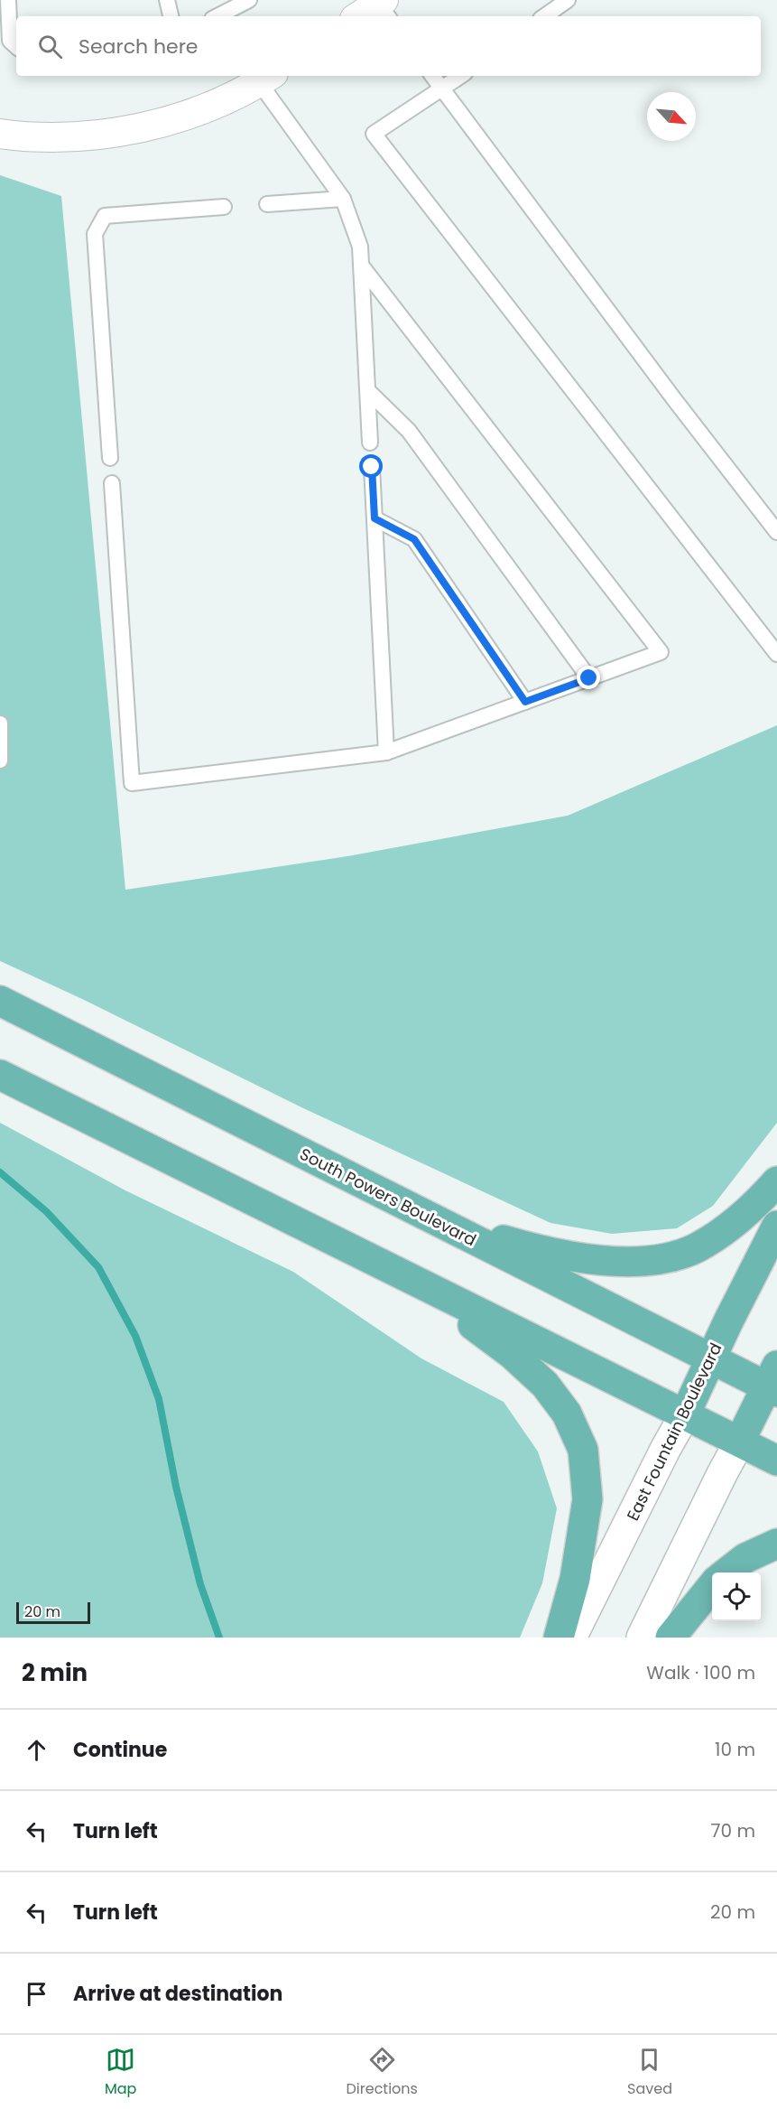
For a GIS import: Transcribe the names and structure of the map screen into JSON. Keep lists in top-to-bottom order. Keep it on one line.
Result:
{"streets":{"highway":["South Powers Boulevard","East Fountain Boulevard"]},"crossings":[["South Powers Boulevard","East Fountain Boulevard"]],"scale_bar":"20 m","north":"bottom right","page":{"search":"Search here","scale":"20 m","heading":["2 min","Walk · 100 m"],"list":[["Continue","10 m"],["Turn left","70 m"],["Turn left","20 m"],"Arrive at destination"],"nav":["Map","Directions","Saved"]}}
